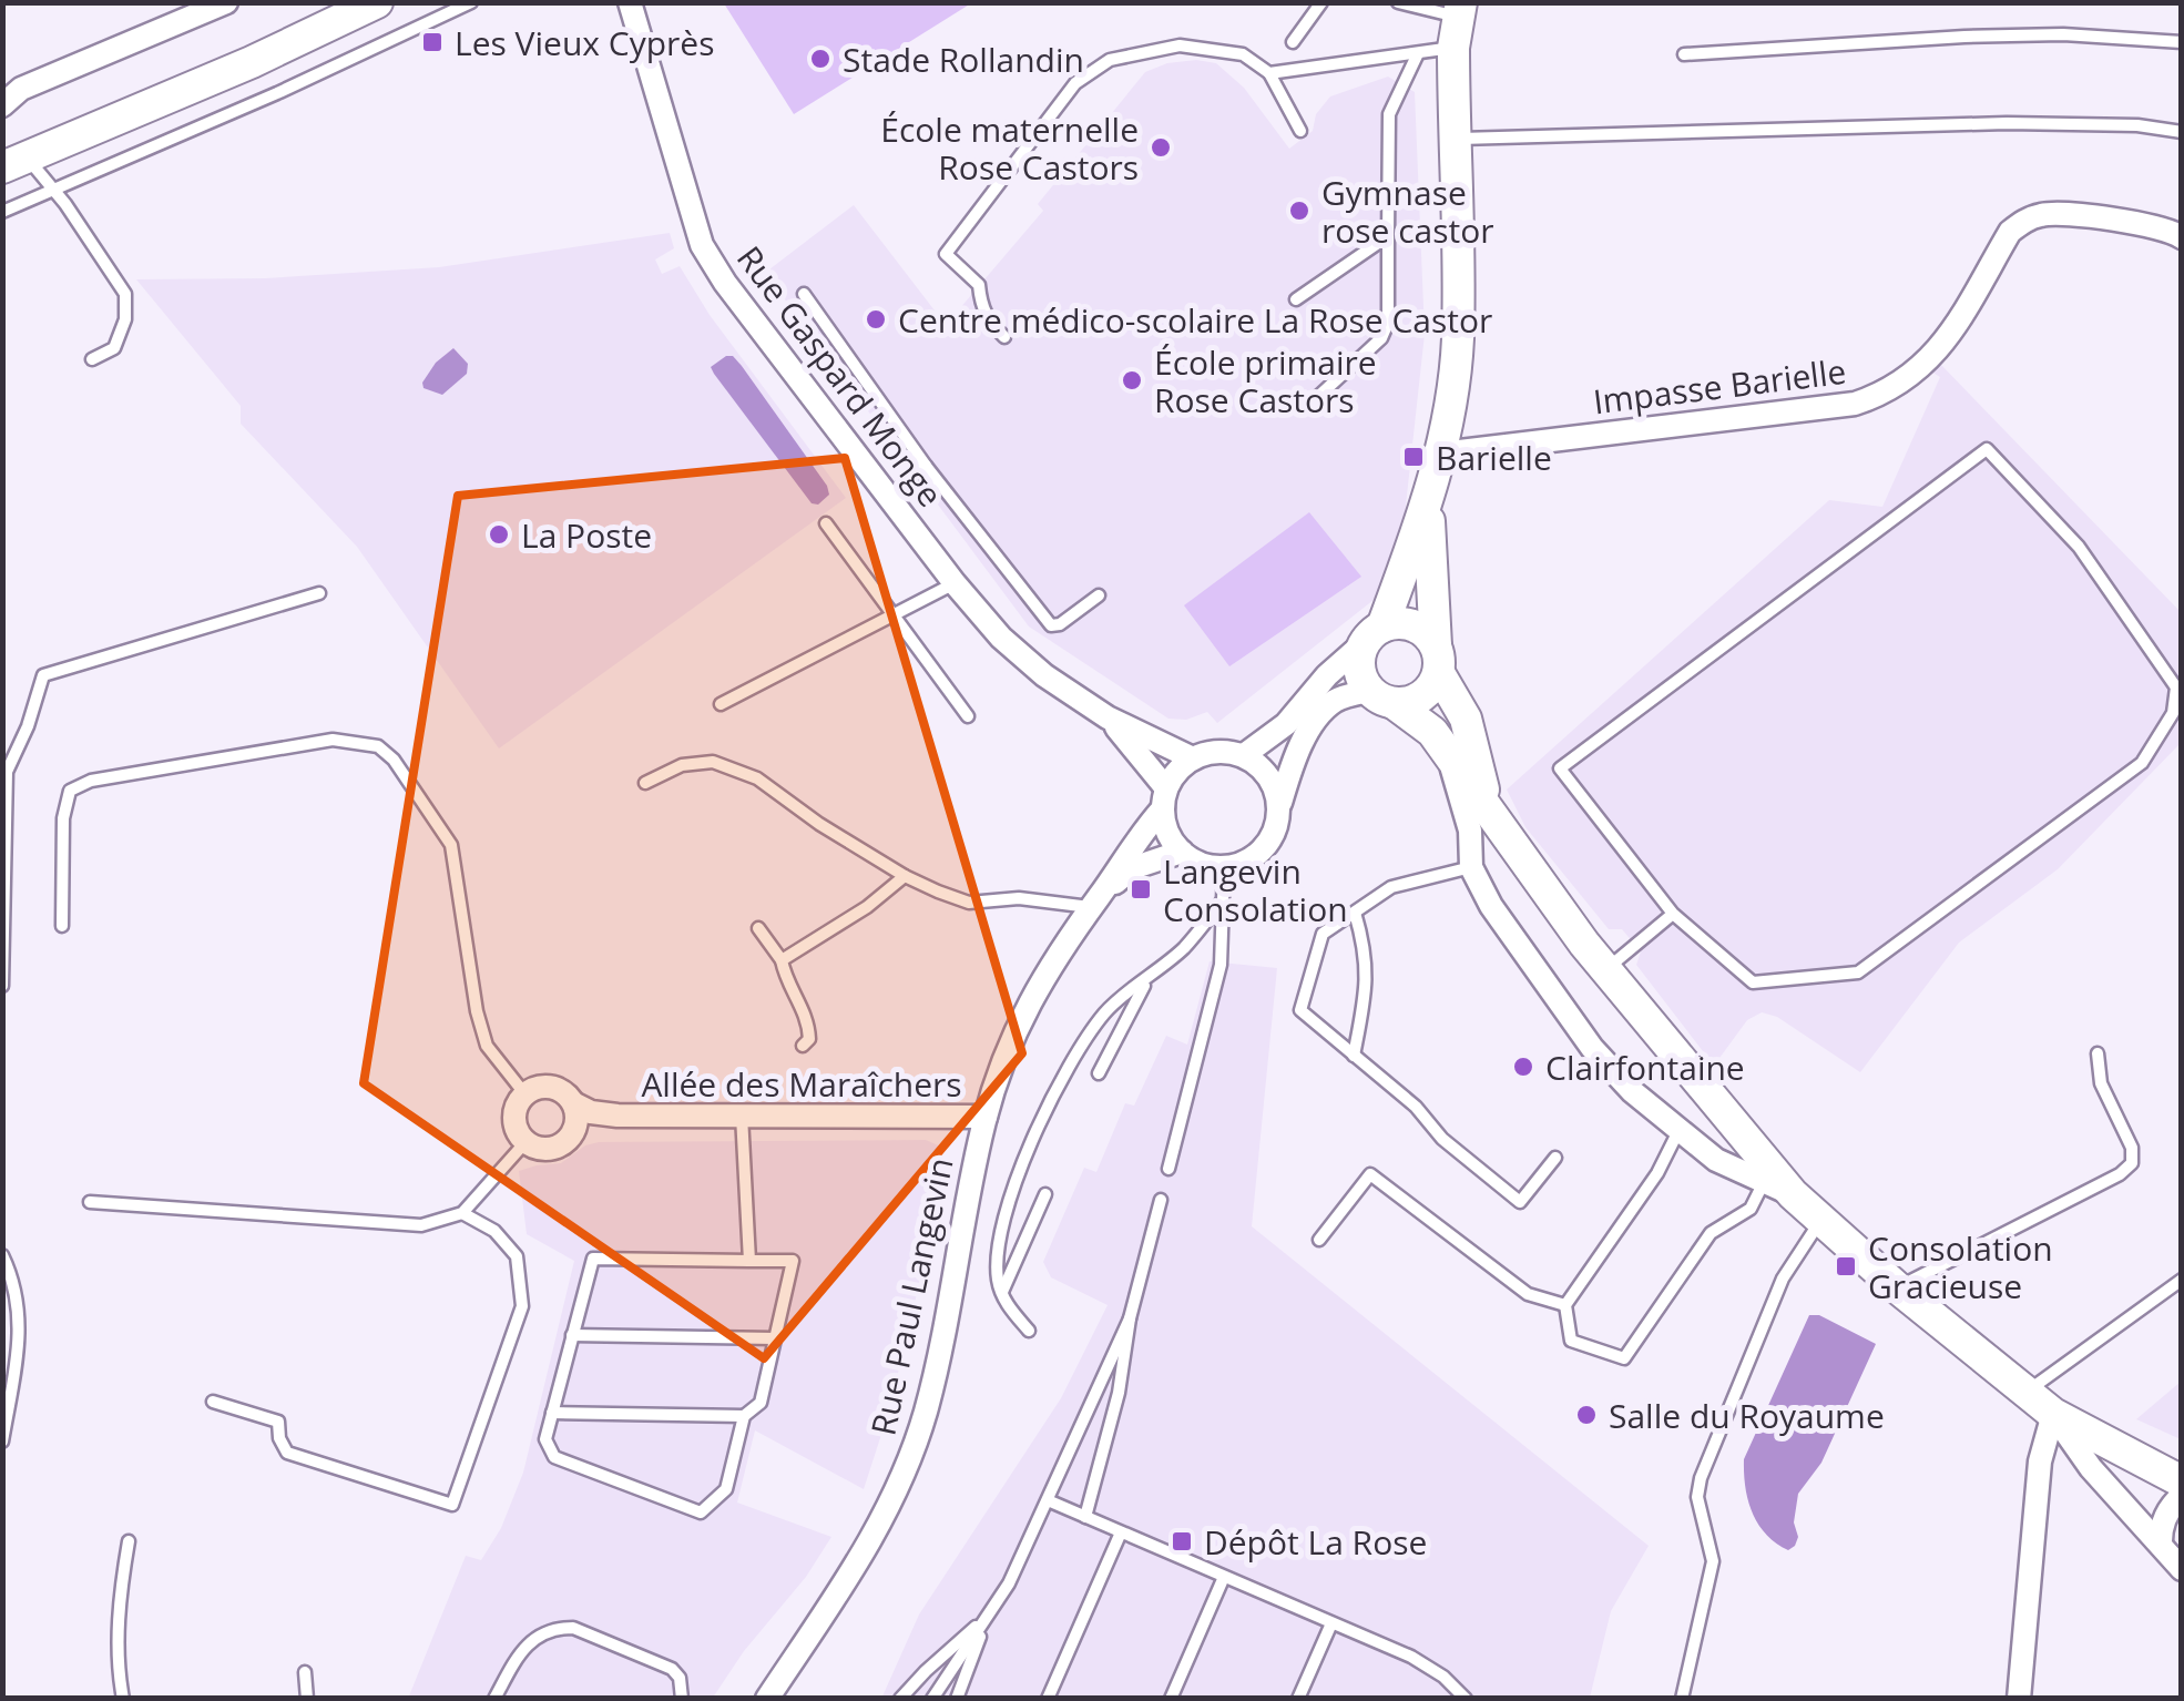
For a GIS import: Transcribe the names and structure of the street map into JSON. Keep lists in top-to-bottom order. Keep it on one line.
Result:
{"streets":{"street":["Rue Gaspard Monge","Impasse Barielle","Allée des Maraîchers","Rue Paul Langevin"]},"crossings":[["Rue Gaspard Monge","Rue Paul Langevin"],["Allée des Maraîchers","Rue Paul Langevin"]],"places":{"transit":["Les Vieux Cyprès","Barielle","Langevin Consolation","Consolation Gracieuse","Dépôt La Rose"],"other":["Stade Rollandin","École maternelle Rose Castors","Gymnase rose castor","Centre médico-scolaire La Rose Castor","École primaire Rose Castors","La Poste","Clairfontaine","Salle du Royaume"]}}
